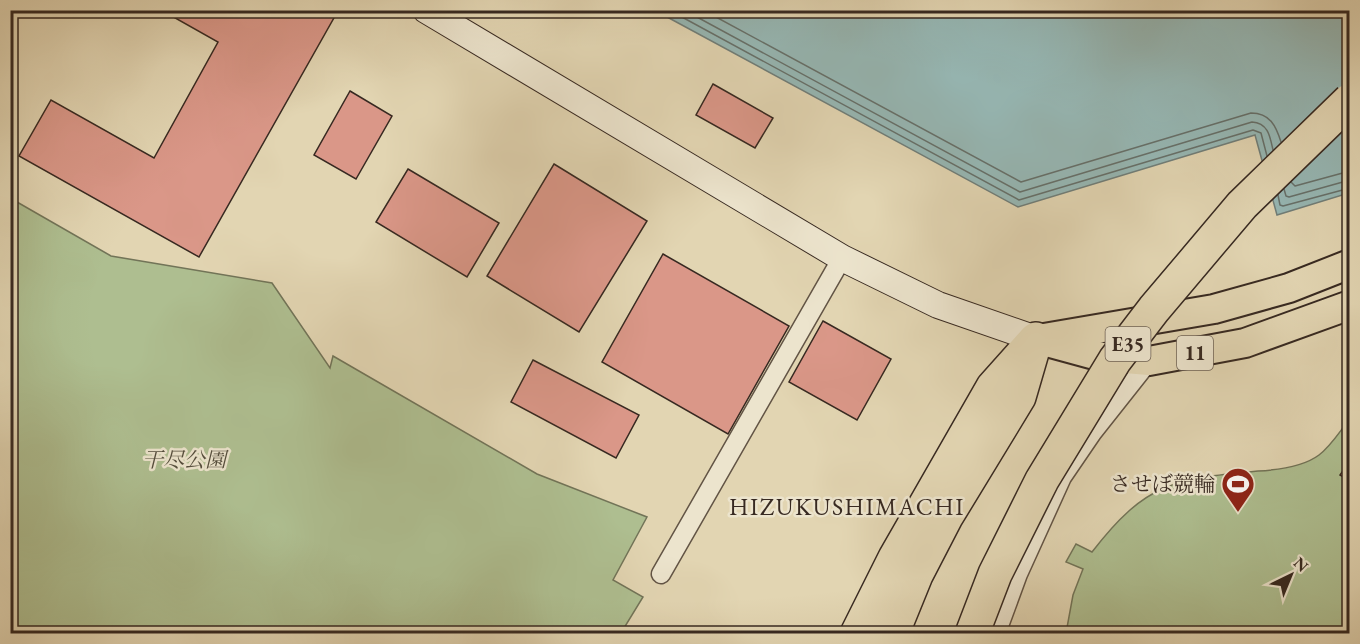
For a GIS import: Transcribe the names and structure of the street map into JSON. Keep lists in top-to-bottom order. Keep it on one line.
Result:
{"streets":{"highway":["E35"],"main road":["11"]},"districts":["HIZUKUSHIMACHI"],"parks":["干尽公園"],"places":{"sports":["させぼ競輪"]},"north":"top right"}
